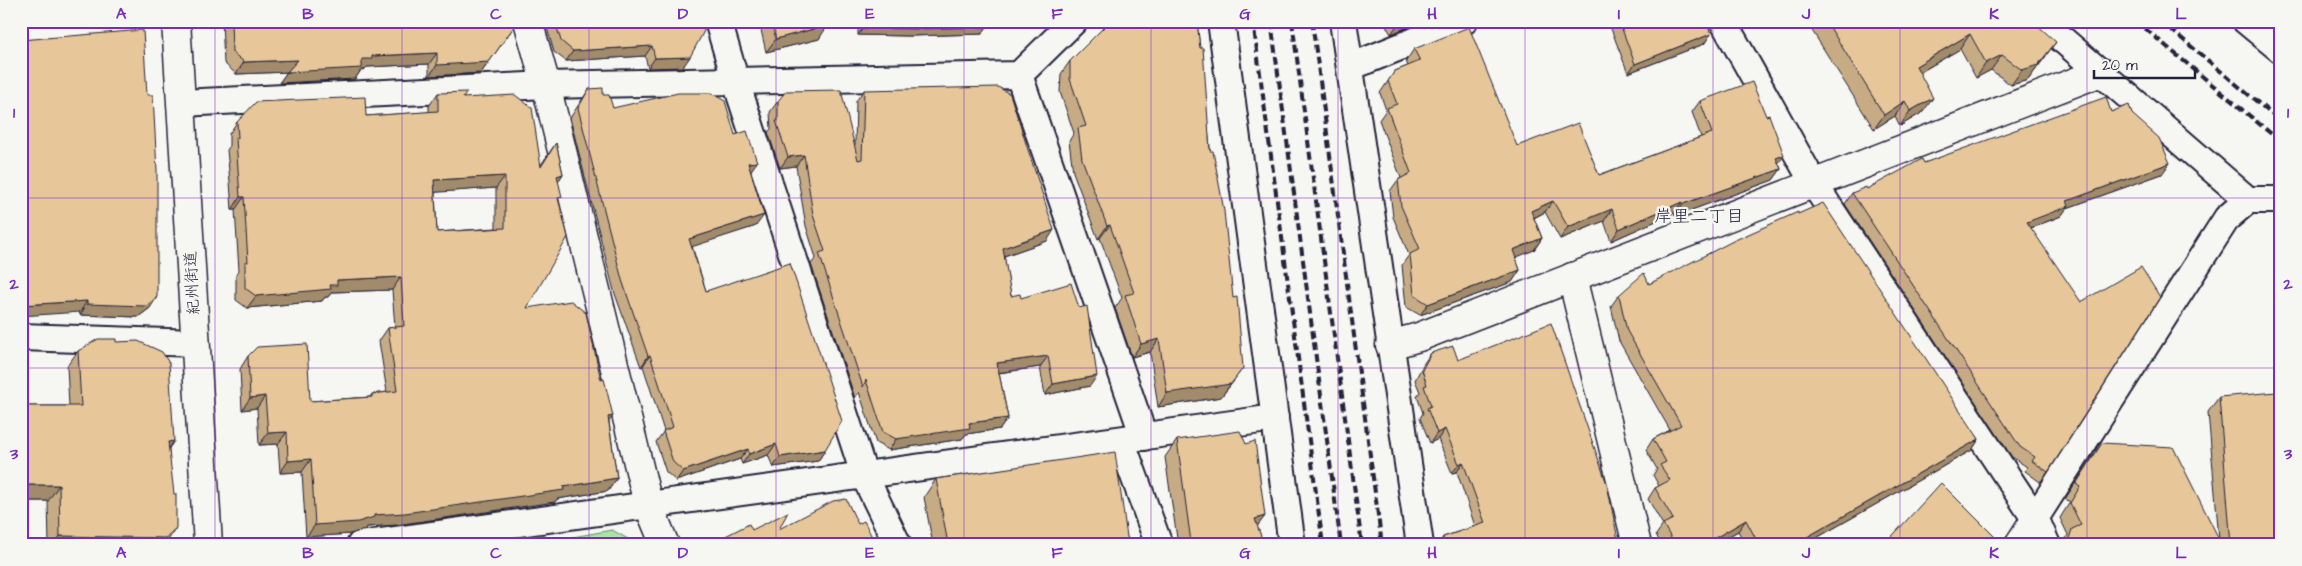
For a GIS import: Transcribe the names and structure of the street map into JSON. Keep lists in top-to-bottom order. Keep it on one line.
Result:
{"streets":{"street":["紀州街道"]},"districts":["岸里二丁目"],"scale_bar":"20 m","grid":{"columns":["A","B","C","D","E","F","G","H","I","J","K","L"],"rows":["1","2","3"]}}
